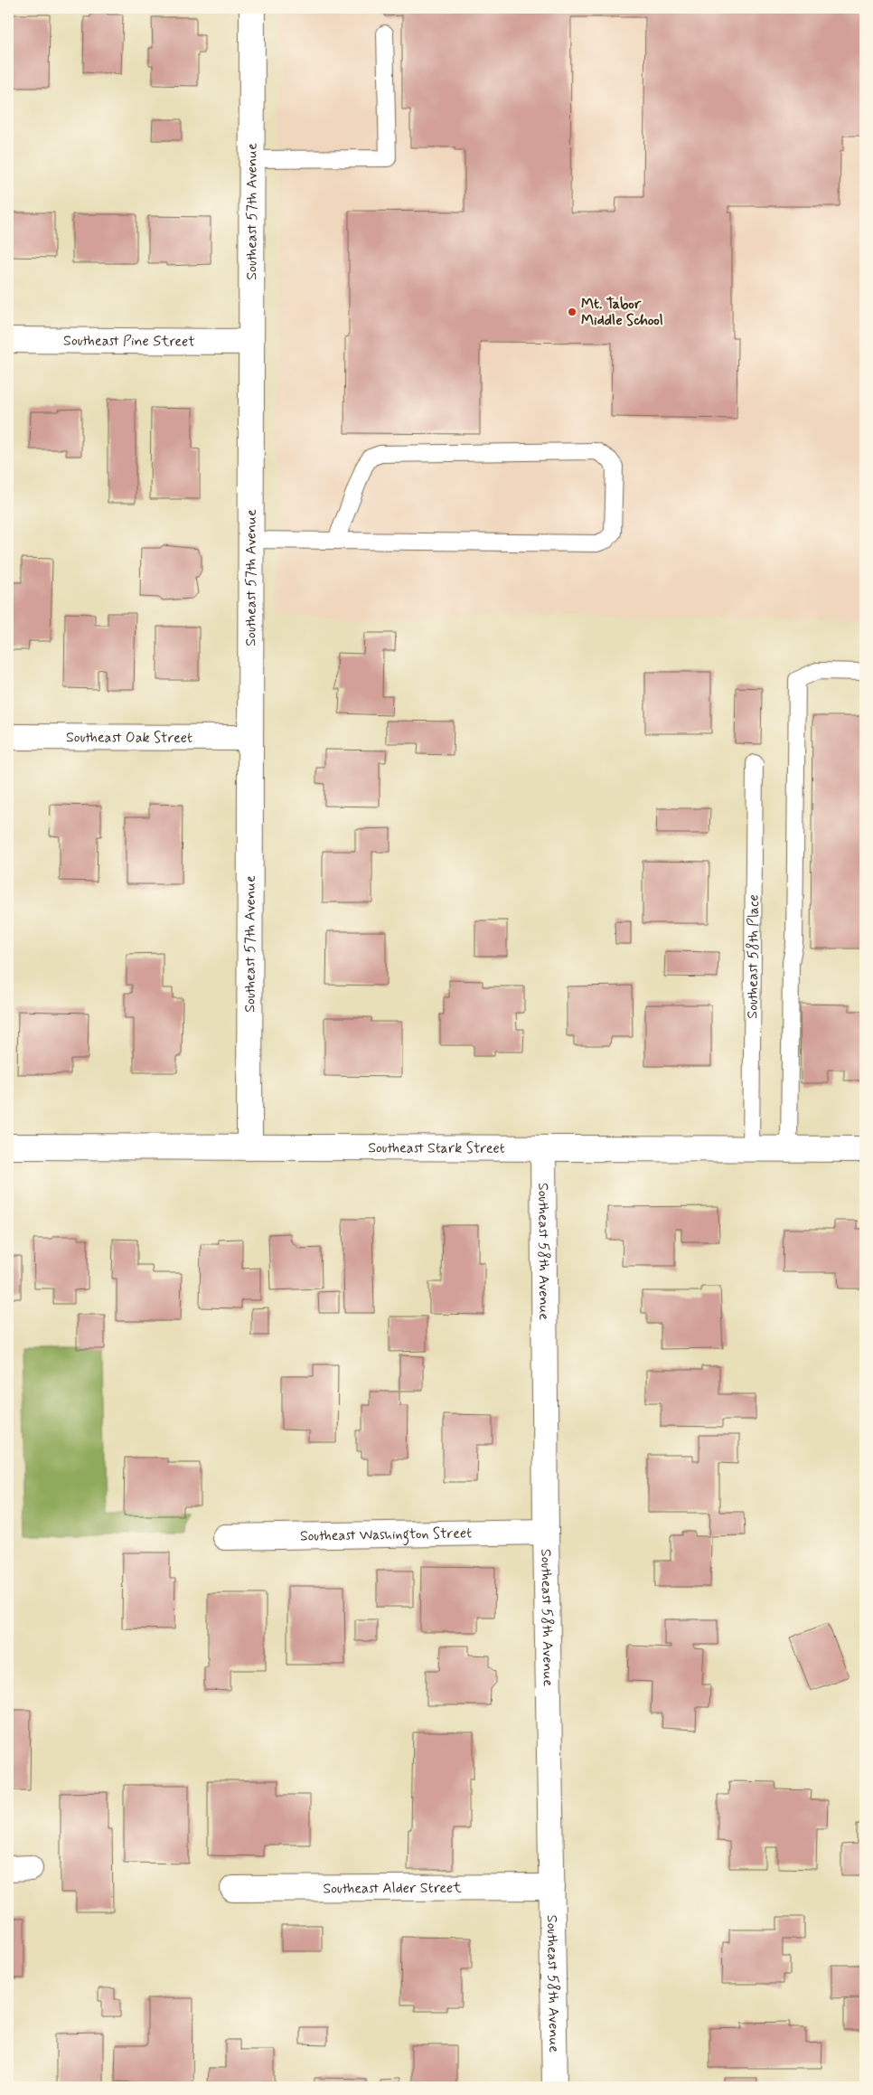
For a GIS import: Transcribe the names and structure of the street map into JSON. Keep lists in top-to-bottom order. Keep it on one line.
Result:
{"streets":{"street":["Southeast 57th Avenue","Southeast Pine Street","Southeast Oak Street","Southeast Stark Street","Southeast 58th Avenue","Southeast Washington Street","Southeast Alder Street"],"lane":["Southeast 58th Place"]},"crossings":[["Southeast 57th Avenue","Southeast Pine Street"],["Southeast 57th Avenue","Southeast Oak Street"],["Southeast 57th Avenue","Southeast Stark Street"],["Southeast 58th Place","Southeast Stark Street"],["Southeast Stark Street","Southeast 58th Avenue"],["Southeast 58th Avenue","Southeast Washington Street"],["Southeast 58th Avenue","Southeast Alder Street"]],"places":["Mt. Tabor Middle School"]}
